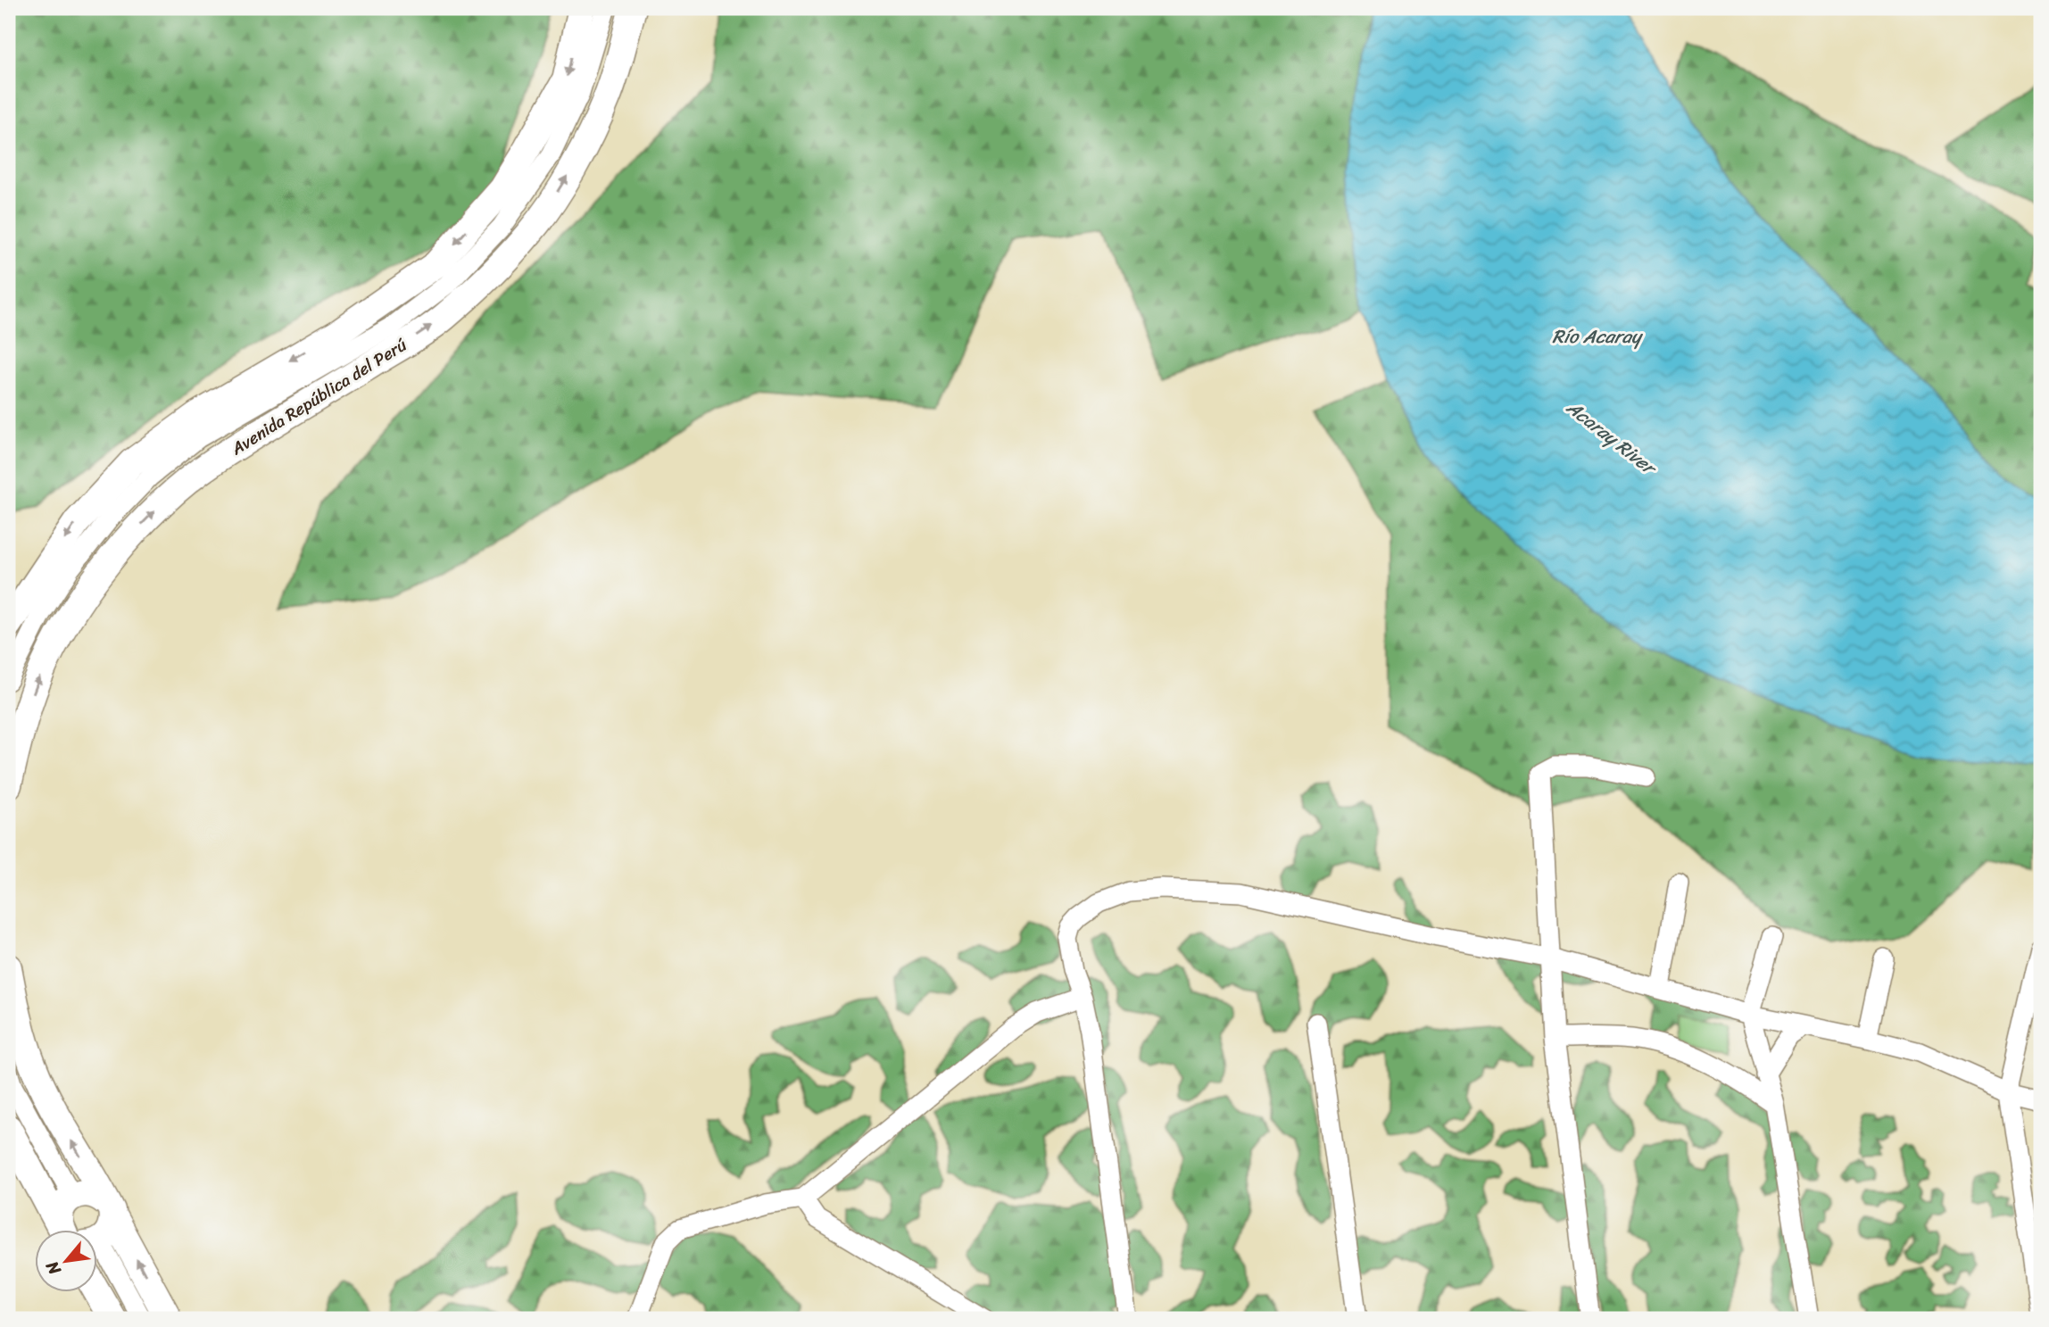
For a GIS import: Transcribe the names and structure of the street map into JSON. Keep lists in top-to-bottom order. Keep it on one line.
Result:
{"streets":{"highway":["Avenida República del Perú"]},"water":["Río Acaray","Acaray River"],"north":"bottom left"}
